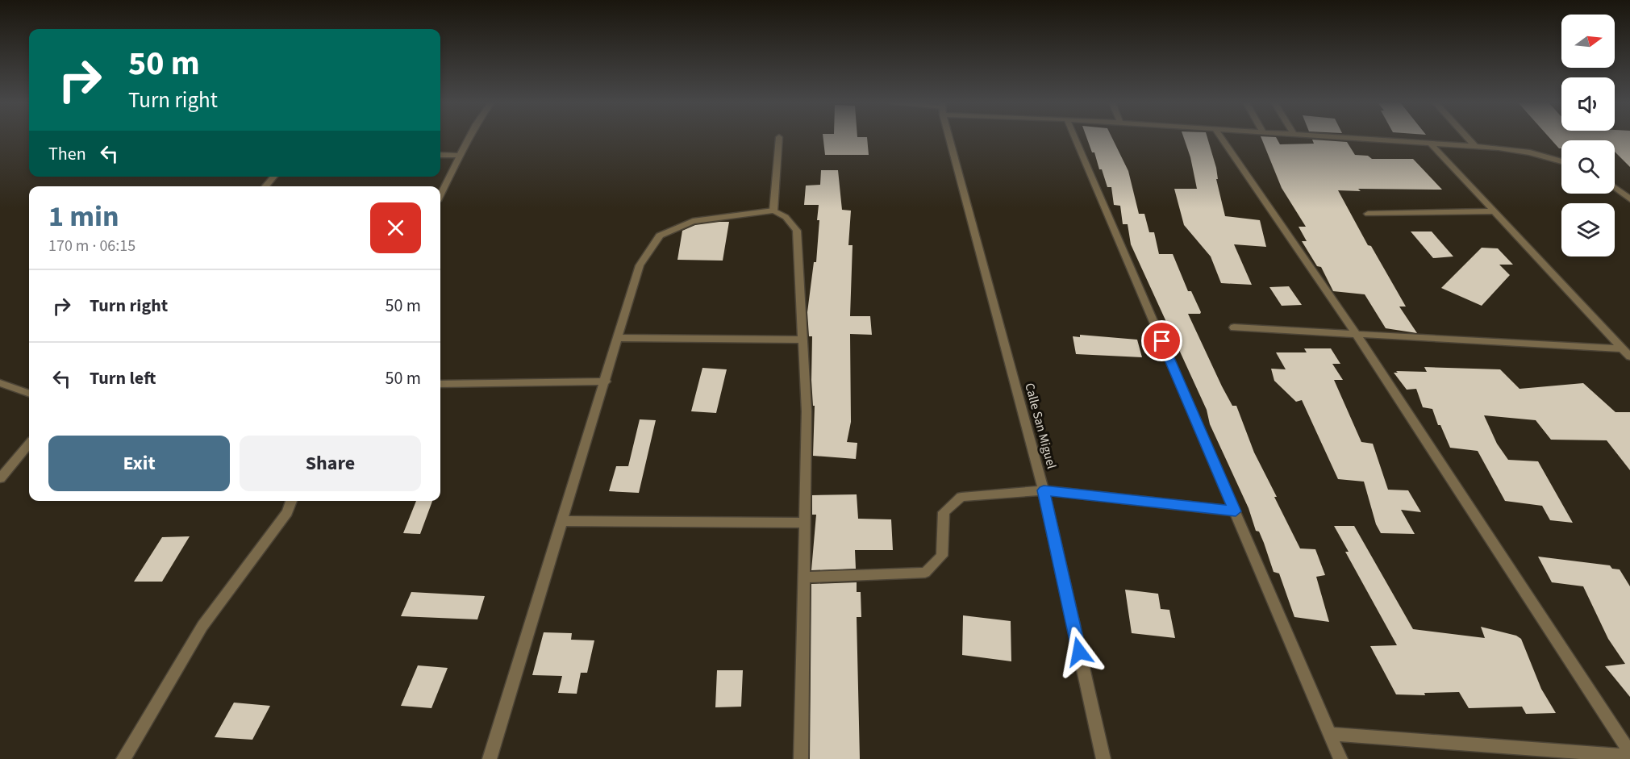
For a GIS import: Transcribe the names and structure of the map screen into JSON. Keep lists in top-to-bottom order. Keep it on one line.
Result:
{"streets":{"street":["Calle San Miguel"]},"north":"right","page":{"turn":["50 m","Turn right"],"then":"Then","heading":["1 min","170 m · 06:15"],"list":[{"name":"Turn right","value":"50 m"},{"name":"Turn left","value":"50 m"}],"buttons":["Exit","Share"]}}
